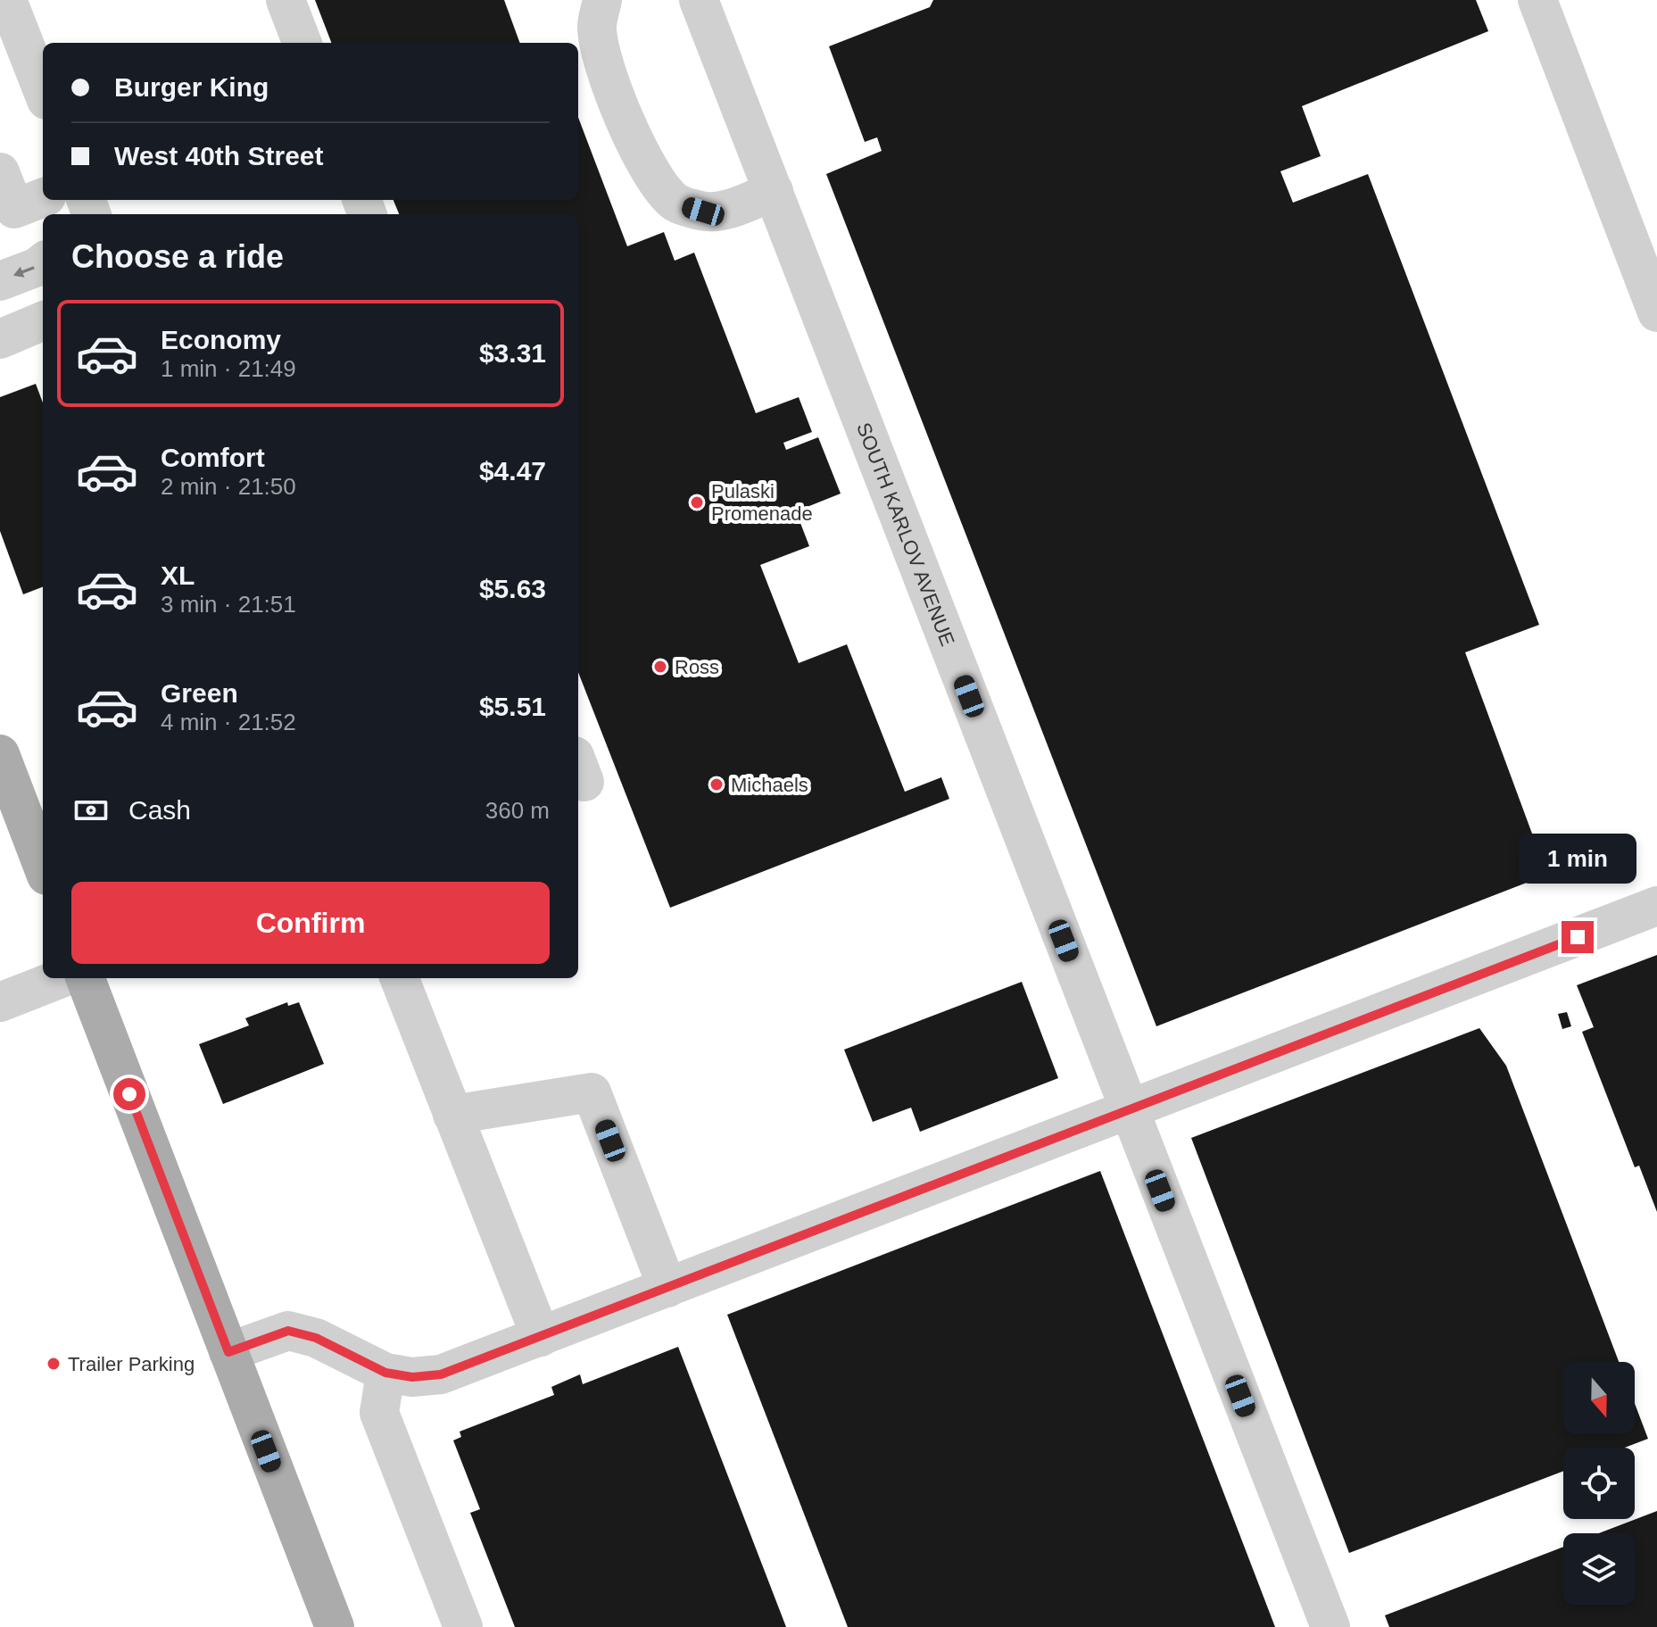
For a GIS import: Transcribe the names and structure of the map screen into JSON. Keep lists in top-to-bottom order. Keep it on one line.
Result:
{"streets":{"street":["SOUTH KARLOV AVENUE"]},"places":["Pulaski Promenade","Ross","Michaels","Trailer Parking"],"north":"bottom","page":{"banner":["Burger King","West 40th Street"],"heading":"Choose a ride","list":[{"name":"Economy","note":"1 min · 21:49","value":"$3.31"},{"name":"Comfort","note":"2 min · 21:50","value":"$4.47"},{"name":"XL","note":"3 min · 21:51","value":"$5.63"},{"name":"Green","note":"4 min · 21:52","value":"$5.51"}],"pay":["Cash","360 m"],"bubble":"1 min","buttons":"Confirm"}}
